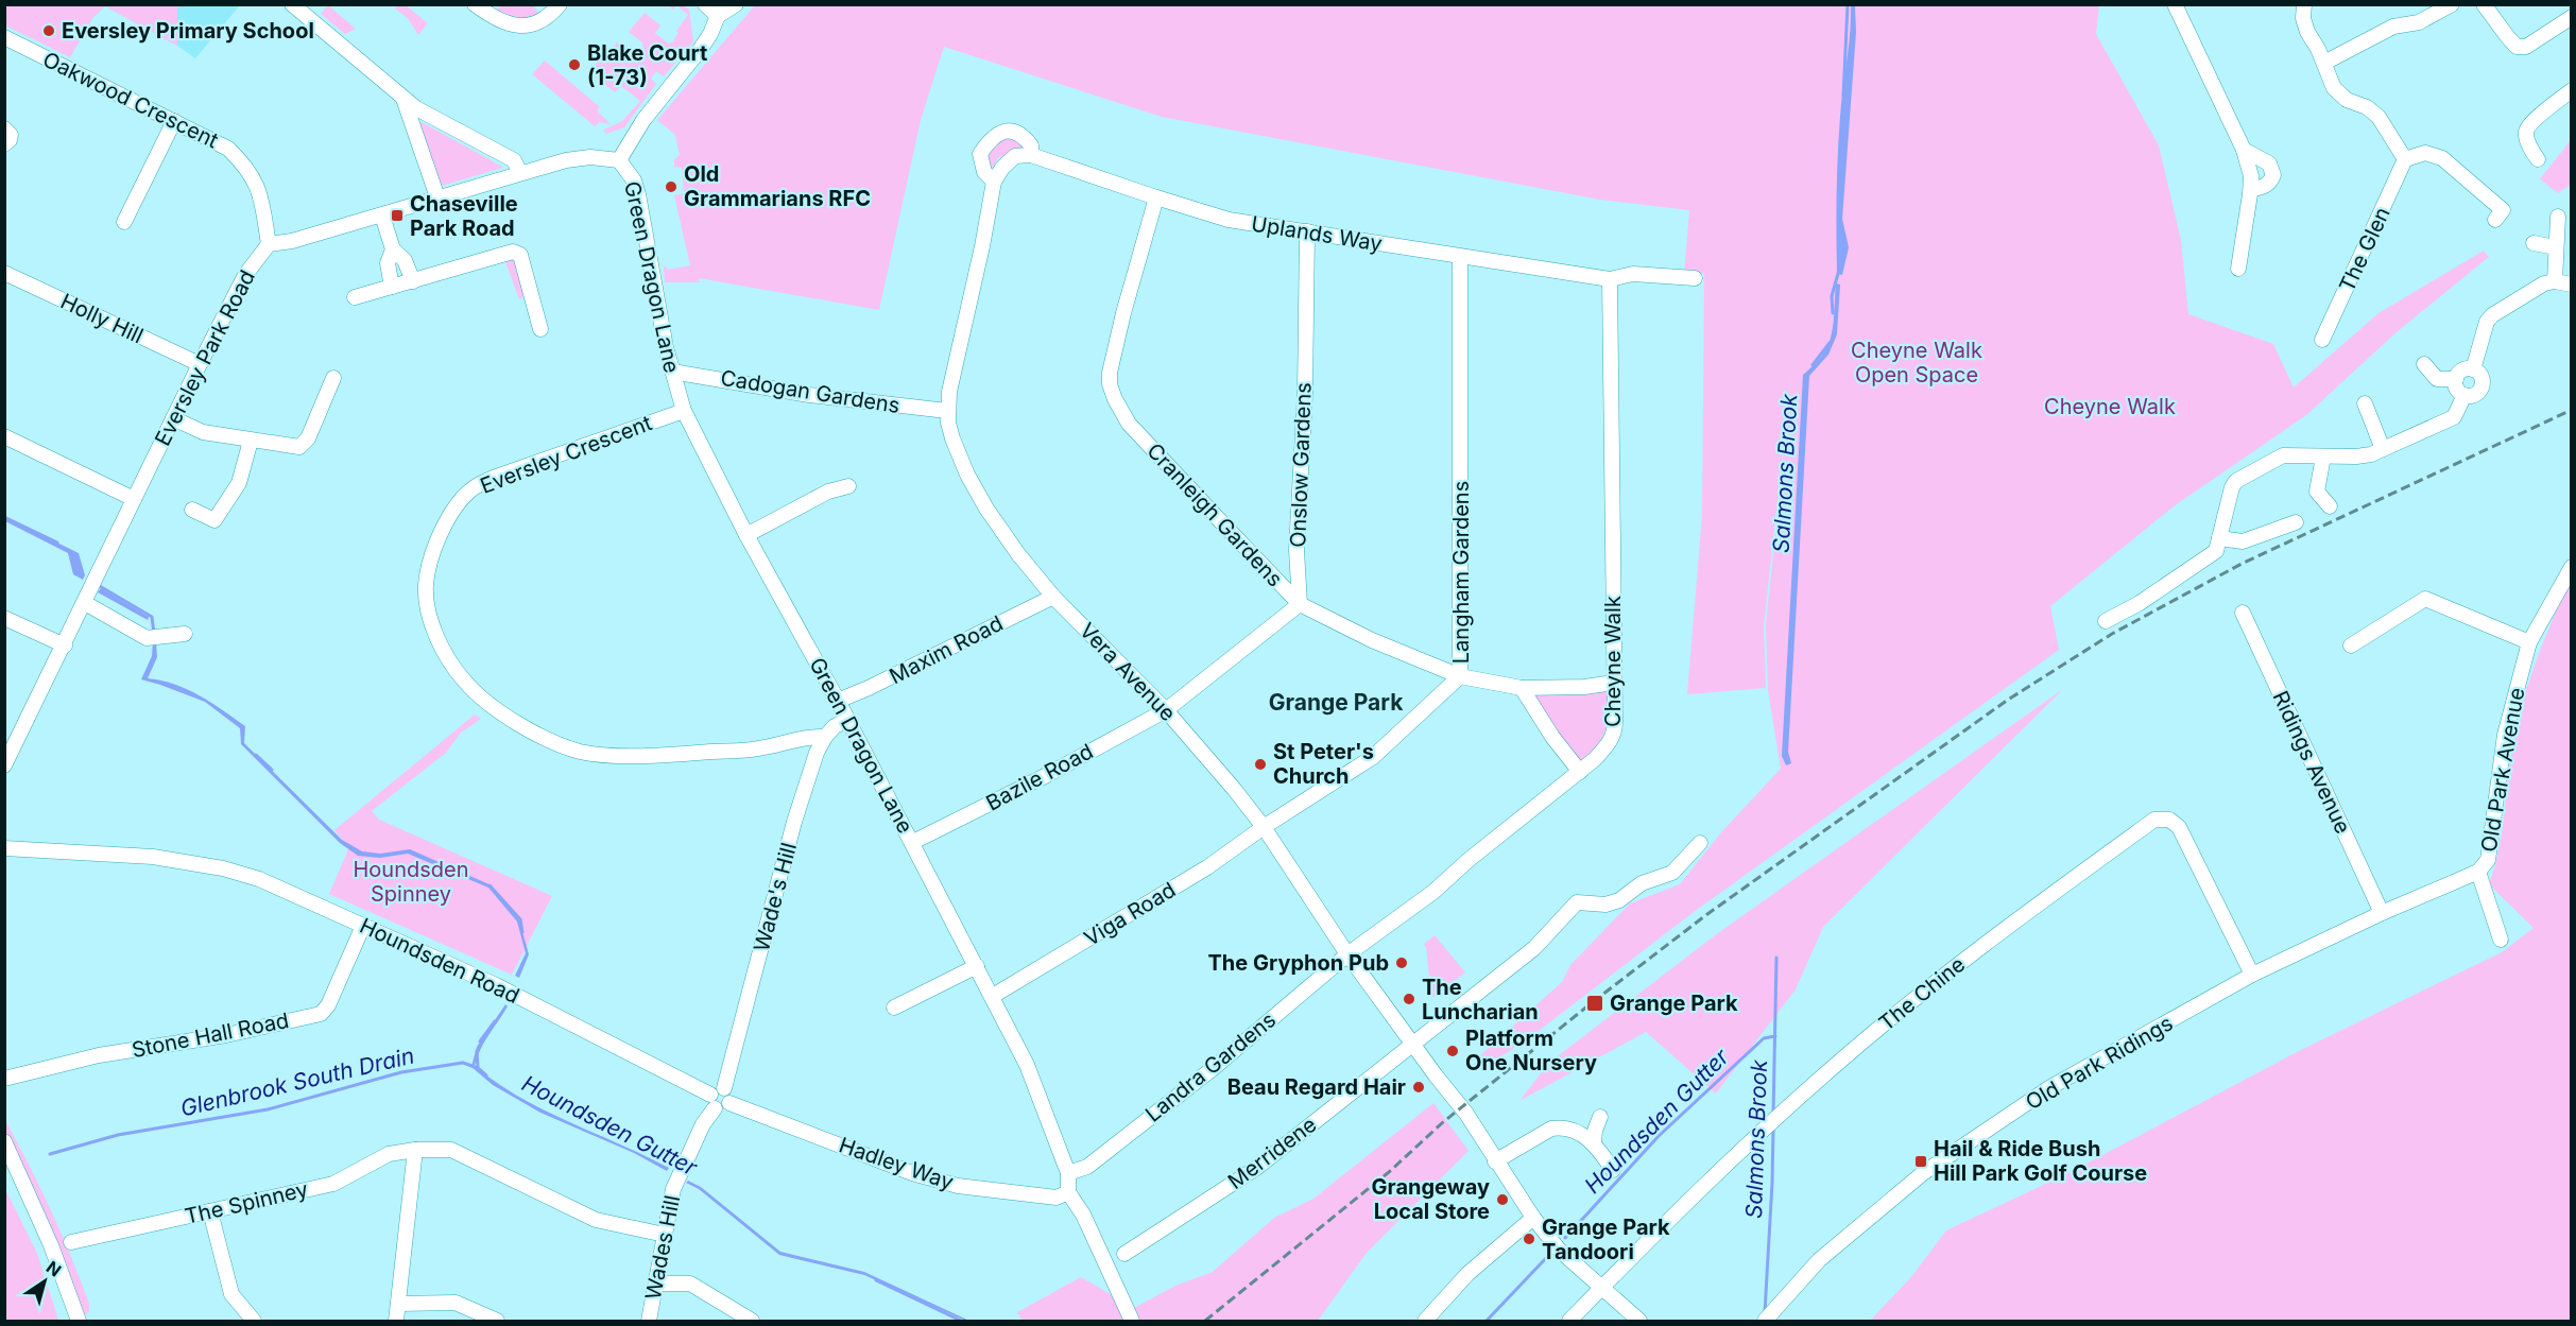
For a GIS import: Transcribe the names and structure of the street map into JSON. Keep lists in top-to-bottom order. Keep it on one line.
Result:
{"streets":{"street":["Oakwood Crescent","Uplands Way","The Glen","Green Dragon Lane","Holly Hill","Eversley Park Road","Cadogan Gardens","Eversley Crescent","Onslow Gardens","Cranleigh Gardens","Langham Gardens","Maxim Road","Cheyne Walk","Vera Avenue","Ridings Avenue","Old Park Avenue","Bazile Road","Wade's Hill","Viga Road","Houndsden Road","The Chine","Stone Hall Road","Old Park Ridings","Landra Gardens","Merridene","Hadley Way","The Spinney","Wades Hill"]},"crossings":[["Oakwood Crescent","Eversley Park Road"],["Uplands Way","Onslow Gardens"],["Uplands Way","Cranleigh Gardens"],["Uplands Way","Langham Gardens"],["Uplands Way","Cheyne Walk"],["Green Dragon Lane","Cadogan Gardens"],["Green Dragon Lane","Eversley Crescent"],["Green Dragon Lane","Maxim Road"],["Green Dragon Lane","Bazile Road"],["Green Dragon Lane","Viga Road"],["Green Dragon Lane","Landra Gardens"],["Green Dragon Lane","Hadley Way"],["Holly Hill","Eversley Park Road"],["Cadogan Gardens","Vera Avenue"],["Eversley Crescent","Wade's Hill"],["Onslow Gardens","Cranleigh Gardens"],["Cranleigh Gardens","Langham Gardens"],["Cranleigh Gardens","Cheyne Walk"],["Langham Gardens","Vera Avenue"],["Langham Gardens","Viga Road"],["Maxim Road","Vera Avenue"],["Cheyne Walk","Vera Avenue"],["Cheyne Walk","Landra Gardens"],["Vera Avenue","Bazile Road"],["Vera Avenue","Viga Road"],["Vera Avenue","The Chine"],["Vera Avenue","Landra Gardens"],["Vera Avenue","Merridene"],["Ridings Avenue","Old Park Ridings"],["Old Park Avenue","Old Park Ridings"],["Wade's Hill","Houndsden Road"],["Wade's Hill","Hadley Way"],["Wade's Hill","Wades Hill"],["Houndsden Road","Stone Hall Road"],["Houndsden Road","Hadley Way"],["Houndsden Road","Wades Hill"],["The Chine","Old Park Ridings"],["Hadley Way","Wades Hill"],["The Spinney","Wades Hill"]],"districts":["Grange Park"],"water":["Salmons Brook","Glenbrook South Drain","Houndsden Gutter"],"parks":["Cheyne Walk Open Space","Cheyne Walk","Houndsden Spinney"],"places":{"other":["Eversley Primary School","Blake Court (1-73)","Old Grammarians RFC","St Peter's Church","The Gryphon Pub","The Luncharian","Platform One Nursery","Beau Regard Hair","Grangeway Local Store","Grange Park Tandoori"],"transit":["Chaseville Park Road","Grange Park","Hail & Ride Bush Hill Park Golf Course"]},"north":"top right"}
